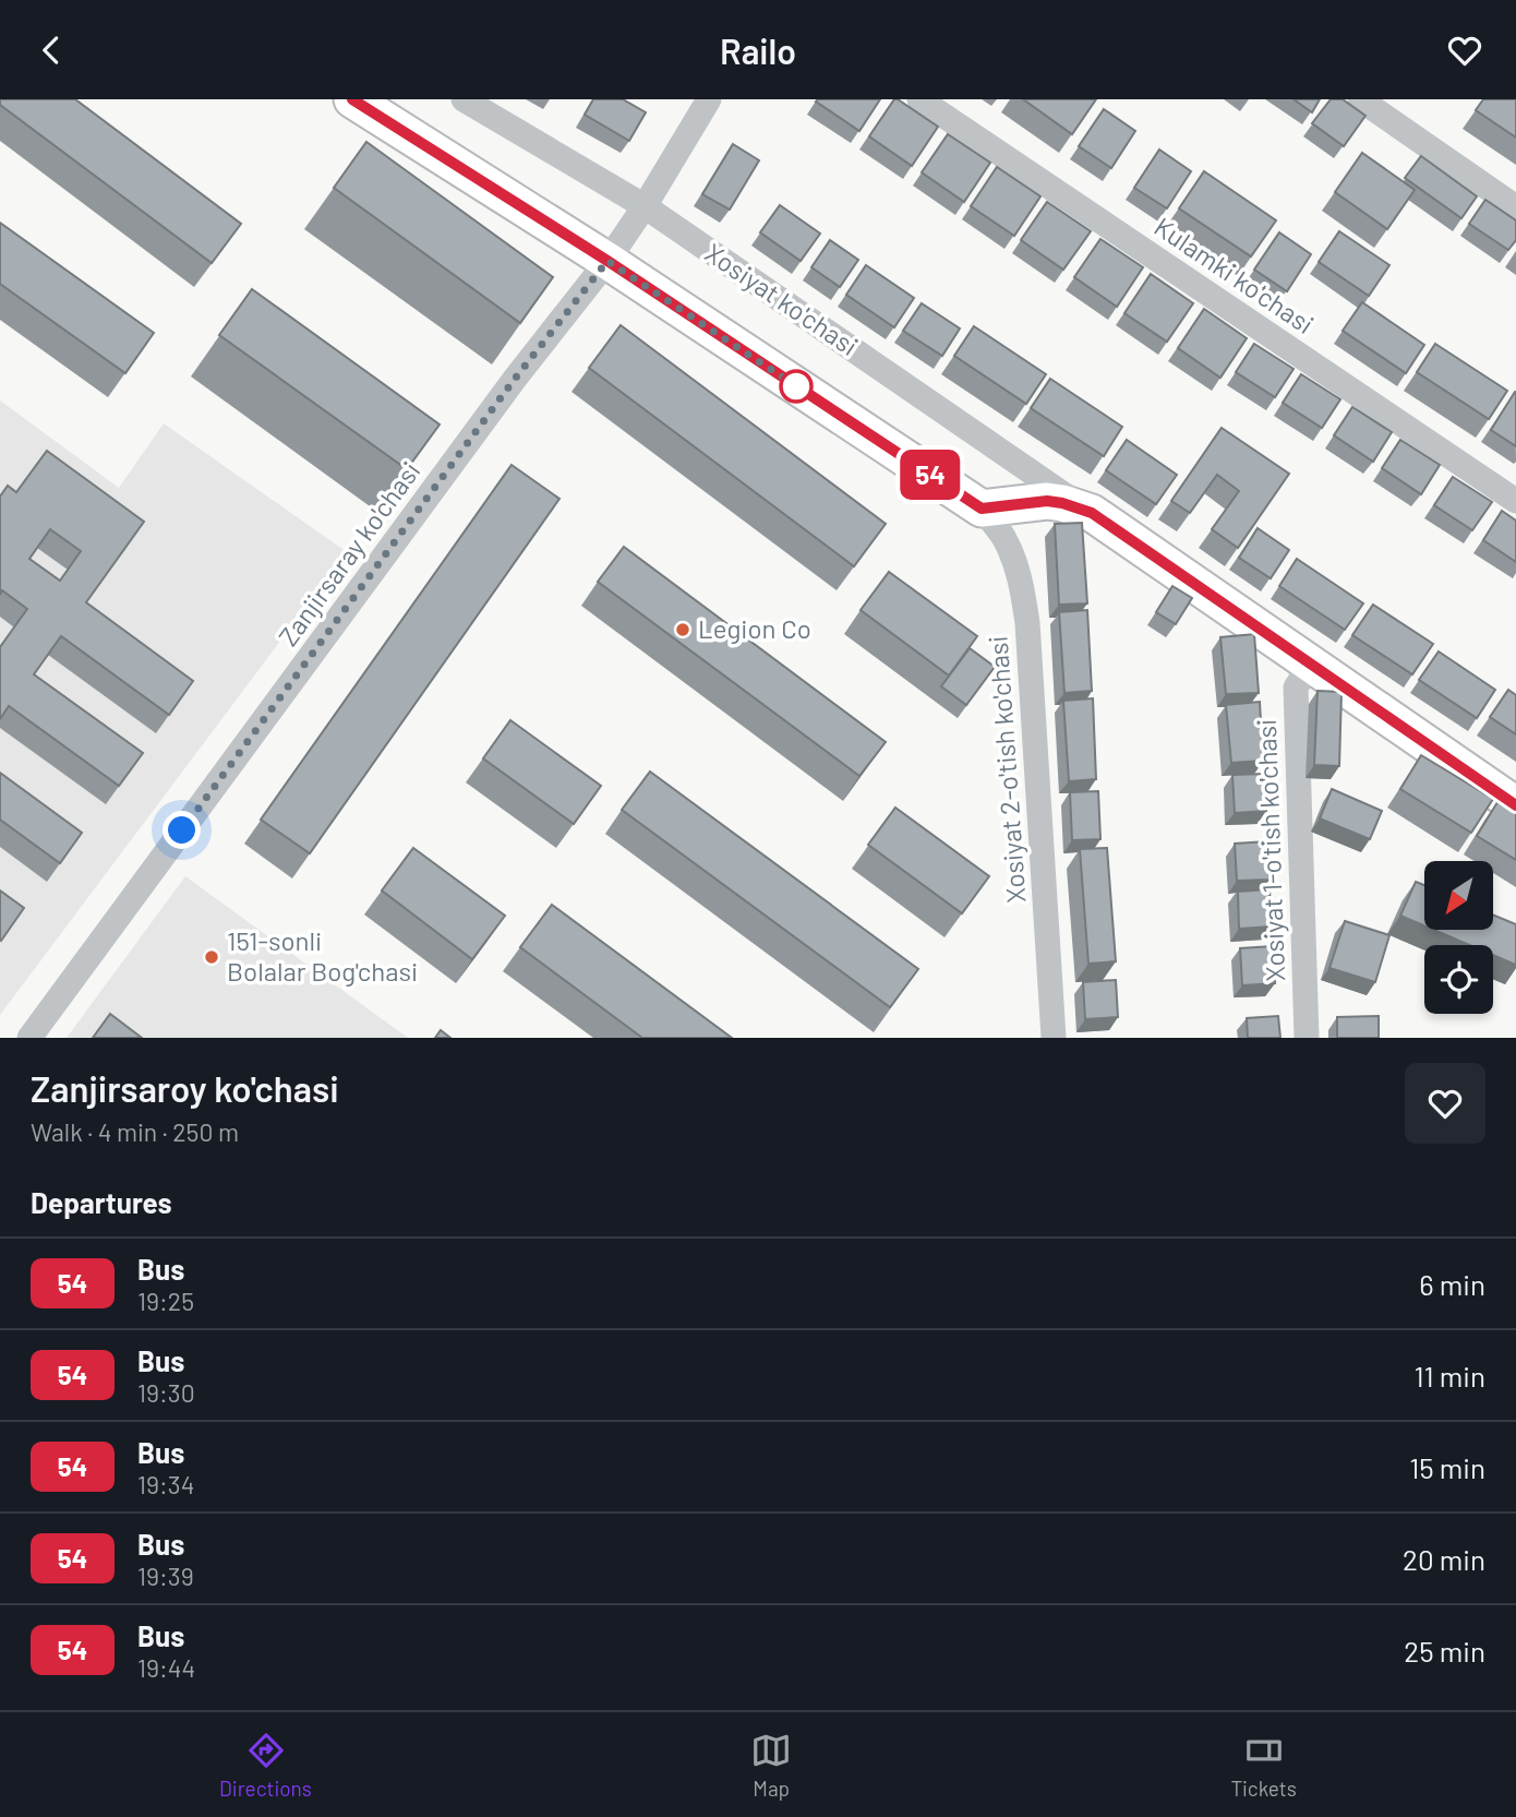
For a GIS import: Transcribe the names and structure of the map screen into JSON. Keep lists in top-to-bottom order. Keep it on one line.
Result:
{"streets":{"main road":["Xosiyat ko'chasi"],"street":["Kulamki ko'chasi","Zanjirsaray ko'chasi","Xosiyat 2-o'tish ko'chasi","Xosiyat 1-o'tish ko'chasi"]},"crossings":[["Xosiyat ko'chasi","Zanjirsaray ko'chasi"],["Xosiyat ko'chasi","Xosiyat 2-o'tish ko'chasi"],["Xosiyat ko'chasi","Xosiyat 1-o'tish ko'chasi"]],"places":["Legion Co","151-sonli Bolalar Bog'chasi"],"lines":["bus line 54"],"north":"bottom left","page":{"header":"Railo","on_map":"54","heading":[["Zanjirsaroy ko'chasi","Walk · 4 min · 250 m"],"Departures"],"list":[{"mark":"54","name":"Bus","note":"19:25","value":"6 min"},{"mark":"54","name":"Bus","note":"19:30","value":"11 min"},{"mark":"54","name":"Bus","note":"19:34","value":"15 min"},{"mark":"54","name":"Bus","note":"19:39","value":"20 min"},{"mark":"54","name":"Bus","note":"19:44","value":"25 min"}],"tabs":["Directions","Map","Tickets"]}}
